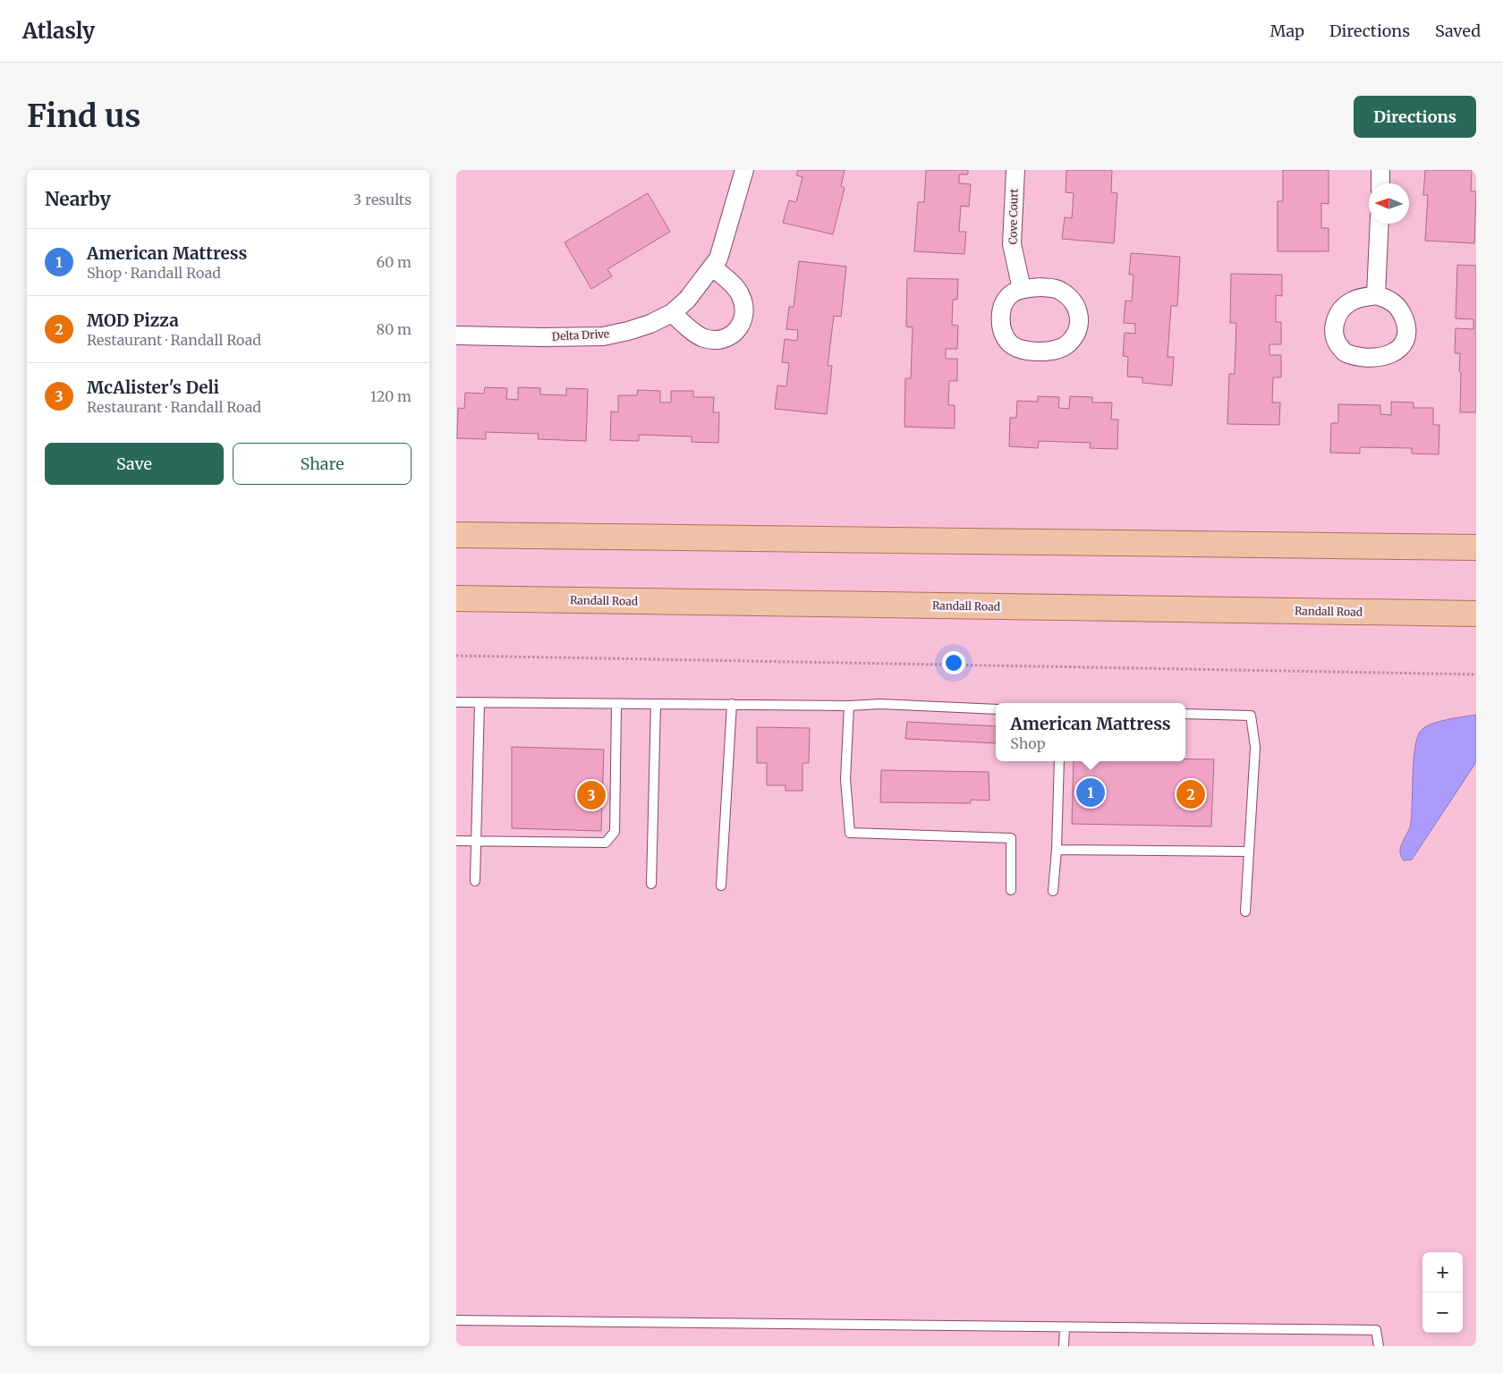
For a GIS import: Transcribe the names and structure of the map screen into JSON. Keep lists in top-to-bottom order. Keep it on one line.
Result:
{"streets":{"main road":["Randall Road"],"street":["Cove Court","Delta Drive"]},"north":"left","page":{"header":"Atlasly","nav":["Map","Directions","Saved"],"buttons":["Directions",["Save","Share"]],"title":"Find us","heading":["Nearby","3 results"],"list":[{"mark":"1","name":"American Mattress","note":"Shop · Randall Road","value":"60 m"},{"mark":"2","name":"MOD Pizza","note":"Restaurant · Randall Road","value":"80 m"},{"mark":"3","name":"McAlister's Deli","note":"Restaurant · Randall Road","value":"120 m"}],"popup":["American Mattress","Shop"],"pins":["1","2","3"],"map_buttons":["+","−"]}}
